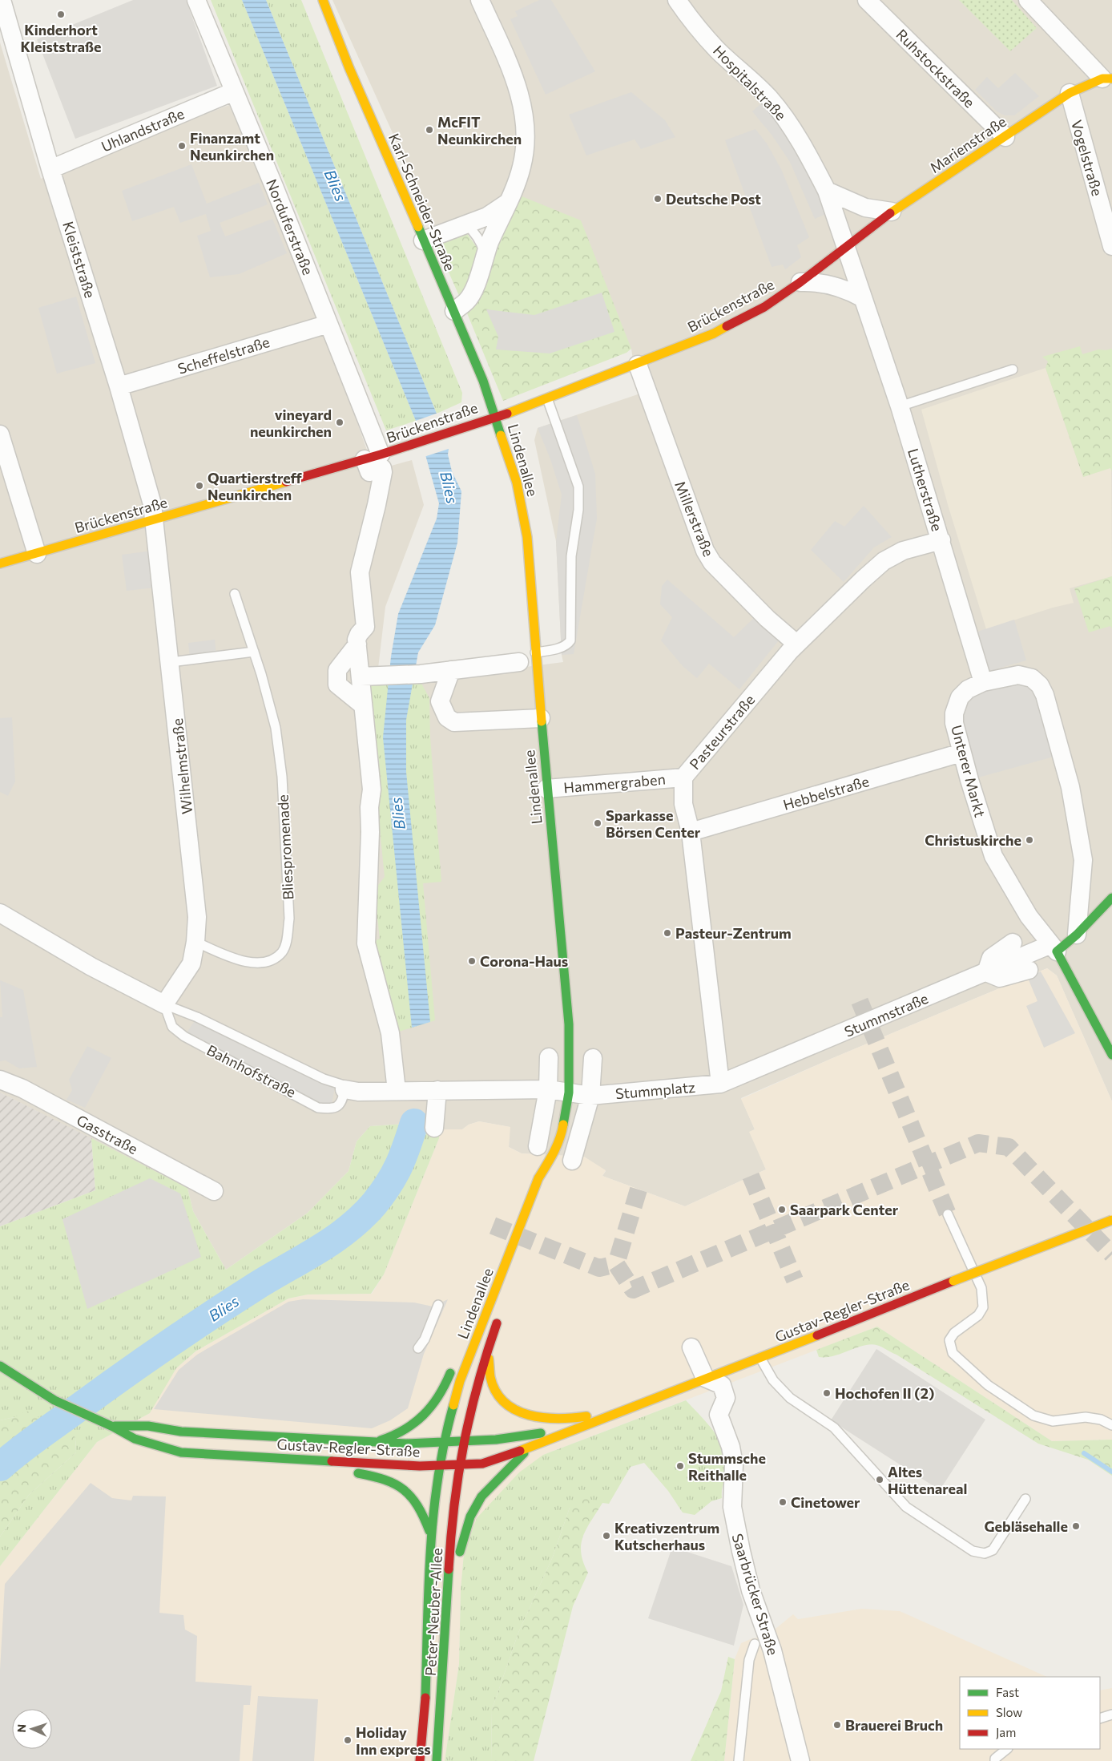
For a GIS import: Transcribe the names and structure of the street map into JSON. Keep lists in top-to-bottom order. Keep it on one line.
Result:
{"streets":{"main road":["Marienstraße","Karl-Schneider-Straße","Brückenstraße","Lindenallee","Gustav-Regler-Straße","Peter-Neuber-Allee"],"street":["Ruhstockstraße","Hospitalstraße","Uhlandstraße","Vogelstraße","Norduferstraße","Kleiststraße","Scheffelstraße","Lutherstraße","Millerstraße","Pasteurstraße","Wilhelmstraße","Unterer Markt","Hammergraben","Hebbelstraße","Stummstraße","Bahnhofstraße","Stummplatz","Gasstraße","Saarbrücker Straße"],"lane":["Bliespromenade"]},"crossings":[["Ruhstockstraße","Marienstraße"],["Hospitalstraße","Marienstraße"],["Hospitalstraße","Brückenstraße"],["Hospitalstraße","Lutherstraße"],["Uhlandstraße","Norduferstraße"],["Uhlandstraße","Kleiststraße"],["Marienstraße","Vogelstraße"],["Marienstraße","Brückenstraße"],["Marienstraße","Lutherstraße"],["Karl-Schneider-Straße","Brückenstraße"],["Karl-Schneider-Straße","Lindenallee"],["Norduferstraße","Brückenstraße"],["Norduferstraße","Scheffelstraße"],["Kleiststraße","Brückenstraße"],["Kleiststraße","Scheffelstraße"],["Kleiststraße","Wilhelmstraße"],["Brückenstraße","Lindenallee"],["Brückenstraße","Lutherstraße"],["Brückenstraße","Millerstraße"],["Brückenstraße","Wilhelmstraße"],["Lindenallee","Hammergraben"],["Lindenallee","Bahnhofstraße"],["Lindenallee","Stummplatz"],["Lindenallee","Gustav-Regler-Straße"],["Lindenallee","Peter-Neuber-Allee"],["Lutherstraße","Pasteurstraße"],["Lutherstraße","Unterer Markt"],["Millerstraße","Pasteurstraße"],["Pasteurstraße","Hammergraben"],["Pasteurstraße","Hebbelstraße"],["Pasteurstraße","Stummstraße"],["Pasteurstraße","Stummplatz"],["Wilhelmstraße","Bliespromenade"],["Wilhelmstraße","Bahnhofstraße"],["Unterer Markt","Hebbelstraße"],["Unterer Markt","Stummstraße"],["Stummstraße","Stummplatz"],["Bahnhofstraße","Stummplatz"],["Gustav-Regler-Straße","Saarbrücker Straße"],["Gustav-Regler-Straße","Peter-Neuber-Allee"]],"water":["Blies"],"places":["Kinderhort Kleiststraße","McFIT Neunkirchen","Finanzamt Neunkirchen","Deutsche Post","vineyard neunkirchen","Quartierstreff Neunkirchen","Sparkasse Börsen Center","Christuskirche","Pasteur-Zentrum","Corona-Haus","Saarpark Center","Hochofen II (2)","Stummsche Reithalle","Altes Hüttenareal","Cinetower","Gebläsehalle","Kreativzentrum Kutscherhaus","Brauerei Bruch","Holiday Inn express"],"legend":["Fast","Slow","Jam"],"north":"left"}
